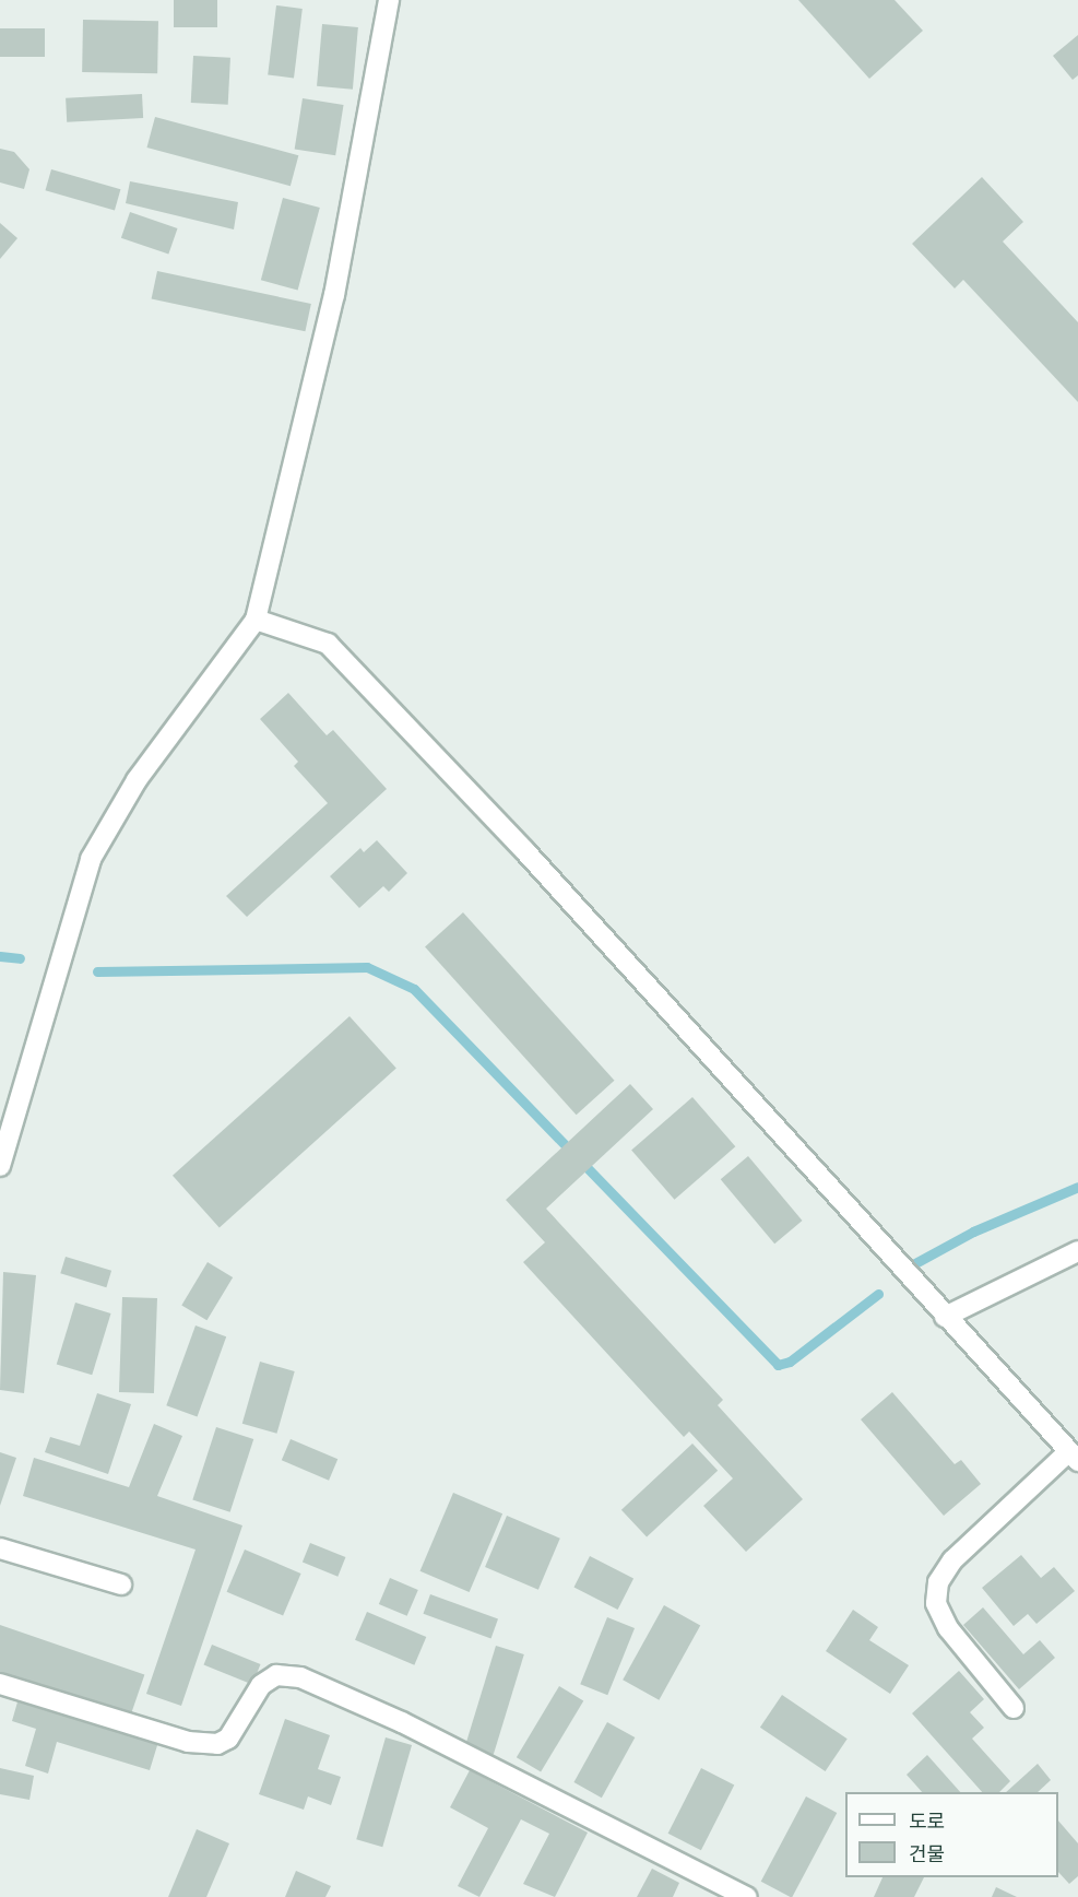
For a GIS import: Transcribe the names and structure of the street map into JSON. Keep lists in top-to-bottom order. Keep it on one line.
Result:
{"legend":["도로","건물"]}
